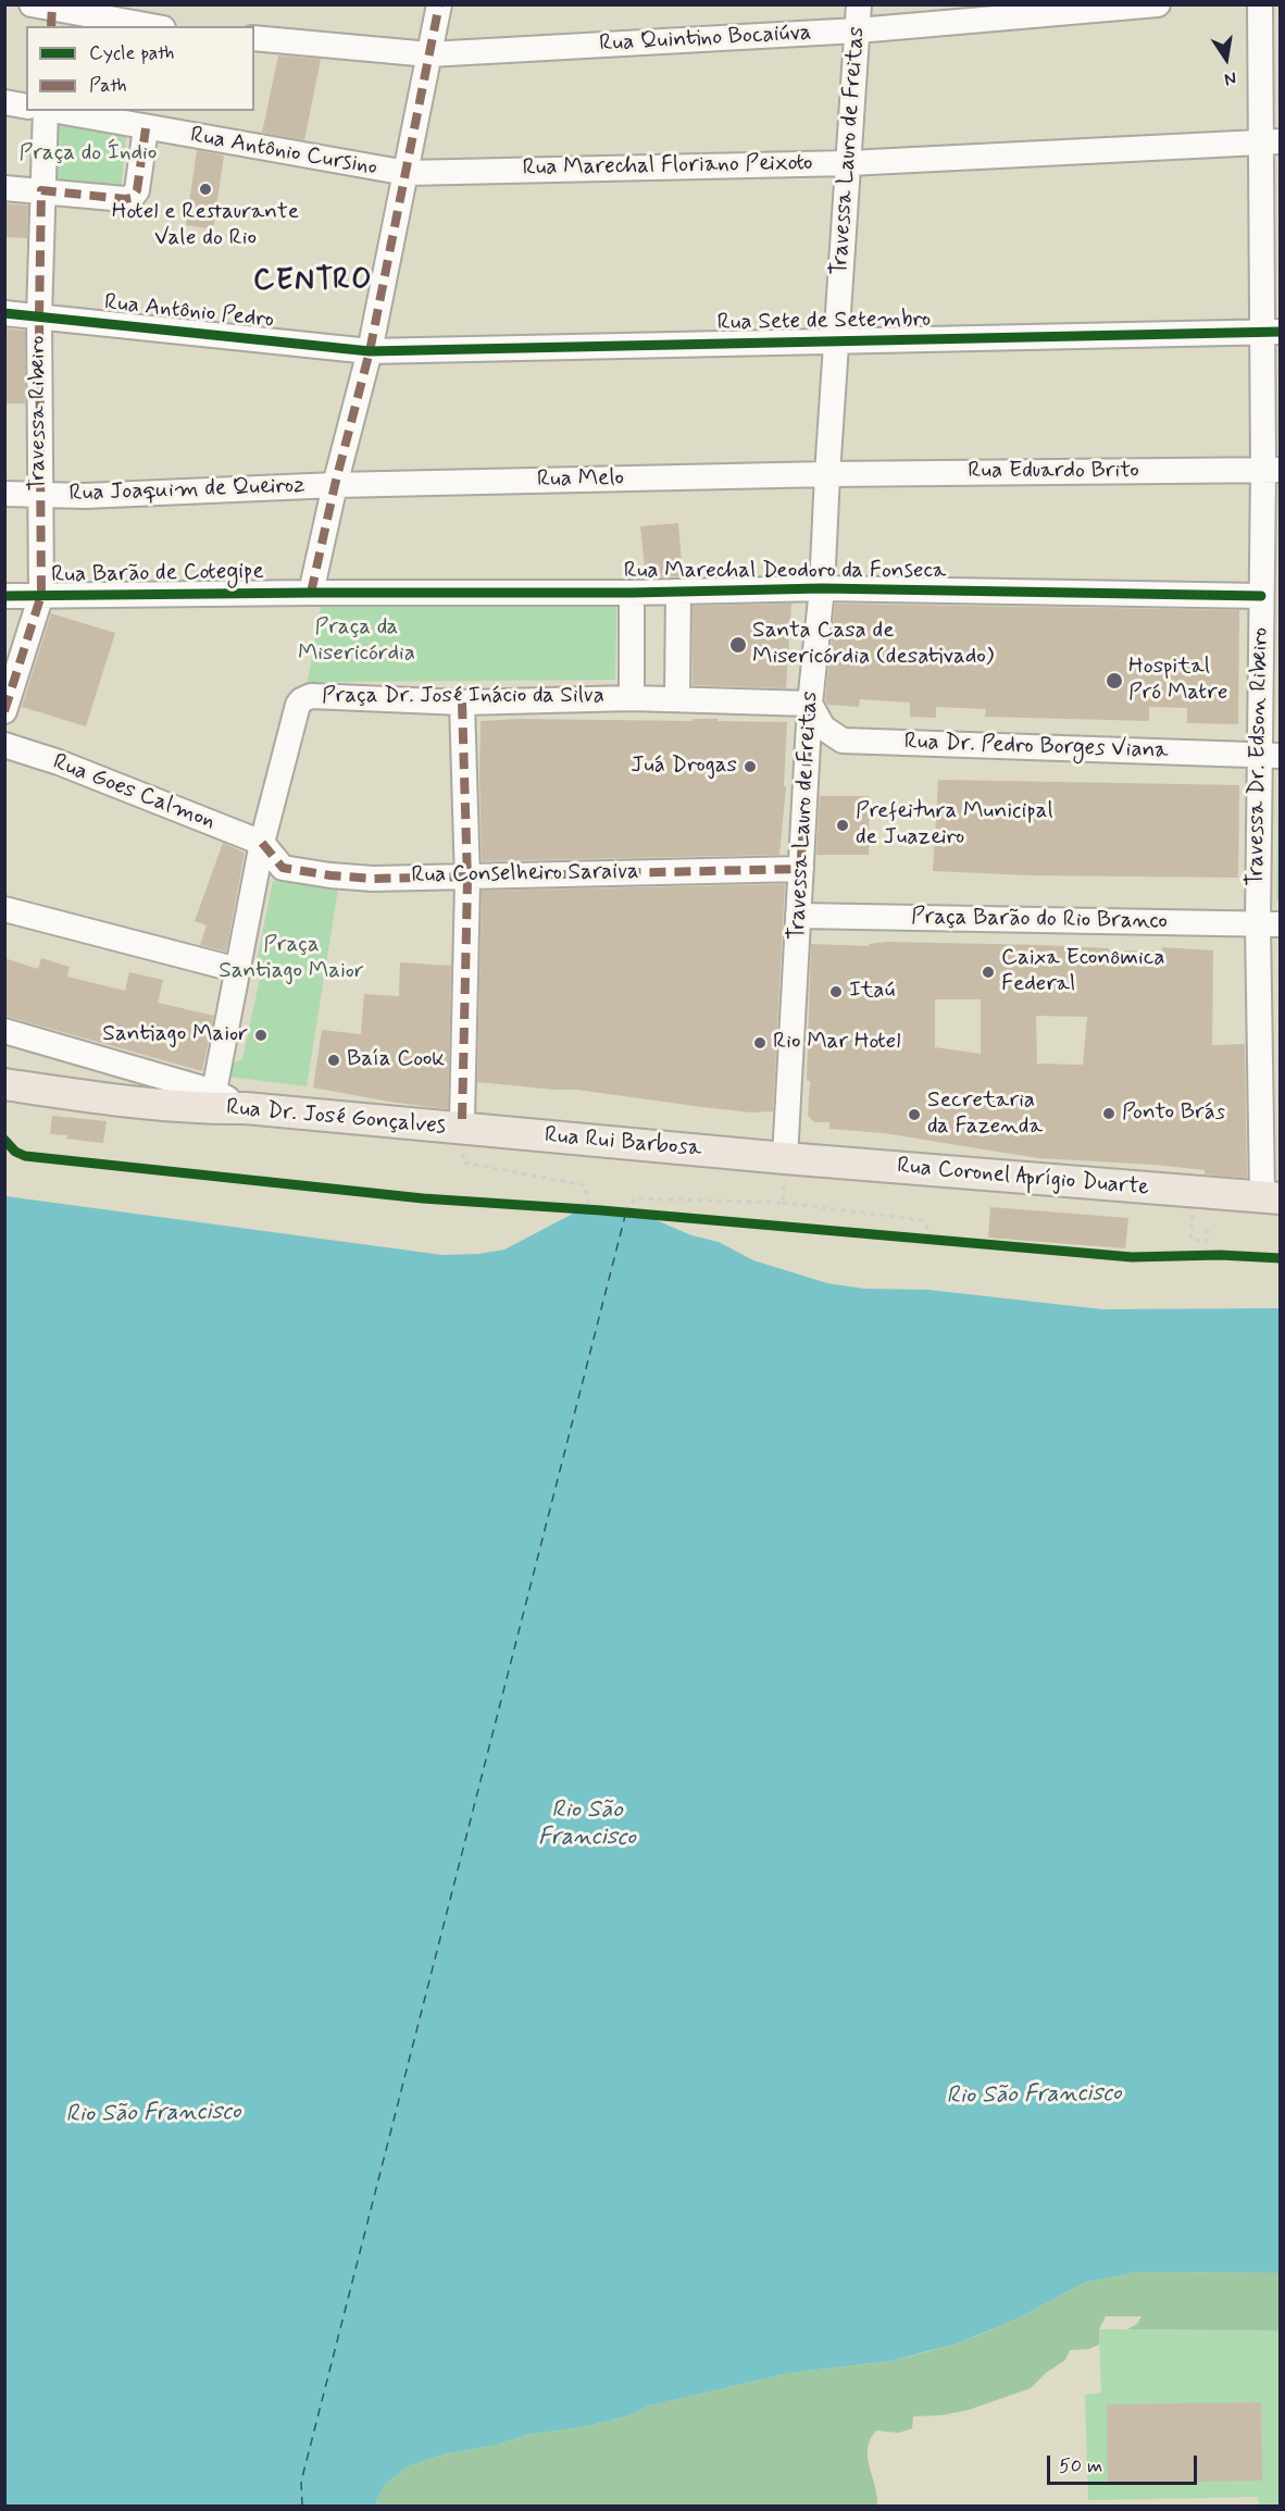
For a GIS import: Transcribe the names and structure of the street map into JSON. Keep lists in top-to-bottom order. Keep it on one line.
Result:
{"streets":{"main road":["Rua Dr. José Gonçalves","Rua Rui Barbosa","Rua Coronel Aprígio Duarte"],"street":["Rua Quintino Bocaiúva","Travessa Lauro de Freitas","Rua Antônio Cursino","Rua Marechal Floriano Peixoto","Rua Antônio Pedro","Rua Sete de Setembro","Travessa Ribeiro","Rua Eduardo Brito","Rua Melo","Rua Joaquim de Queiroz","Rua Marechal Deodoro da Fonseca","Rua Barão de Cotegipe","Praça Dr. José Inácio da Silva","Rua Dr. Pedro Borges Viana","Travessa Dr. Edson Ribeiro","Rua Goes Calmon","Rua Conselheiro Saraiva","Praça Barão do Rio Branco"]},"crossings":[["Rua Quintino Bocaiúva","Travessa Lauro de Freitas"],["Travessa Lauro de Freitas","Rua Marechal Floriano Peixoto"],["Travessa Lauro de Freitas","Rua Sete de Setembro"],["Travessa Lauro de Freitas","Rua Eduardo Brito"],["Travessa Lauro de Freitas","Rua Melo"],["Travessa Lauro de Freitas","Rua Marechal Deodoro da Fonseca"],["Travessa Lauro de Freitas","Praça Dr. José Inácio da Silva"],["Travessa Lauro de Freitas","Rua Dr. Pedro Borges Viana"],["Travessa Lauro de Freitas","Rua Conselheiro Saraiva"],["Travessa Lauro de Freitas","Praça Barão do Rio Branco"],["Travessa Lauro de Freitas","Rua Rui Barbosa"],["Travessa Lauro de Freitas","Rua Coronel Aprígio Duarte"],["Rua Antônio Cursino","Rua Marechal Floriano Peixoto"],["Rua Marechal Floriano Peixoto","Travessa Dr. Edson Ribeiro"],["Rua Antônio Pedro","Rua Sete de Setembro"],["Rua Antônio Pedro","Travessa Ribeiro"],["Rua Sete de Setembro","Travessa Dr. Edson Ribeiro"],["Travessa Ribeiro","Rua Joaquim de Queiroz"],["Travessa Ribeiro","Rua Barão de Cotegipe"],["Rua Eduardo Brito","Rua Melo"],["Rua Eduardo Brito","Travessa Dr. Edson Ribeiro"],["Rua Melo","Rua Joaquim de Queiroz"],["Rua Marechal Deodoro da Fonseca","Rua Barão de Cotegipe"],["Rua Marechal Deodoro da Fonseca","Praça Dr. José Inácio da Silva"],["Rua Marechal Deodoro da Fonseca","Travessa Dr. Edson Ribeiro"],["Praça Dr. José Inácio da Silva","Rua Dr. Pedro Borges Viana"],["Praça Dr. José Inácio da Silva","Rua Goes Calmon"],["Praça Dr. José Inácio da Silva","Rua Conselheiro Saraiva"],["Rua Dr. Pedro Borges Viana","Travessa Dr. Edson Ribeiro"],["Travessa Dr. Edson Ribeiro","Praça Barão do Rio Branco"],["Travessa Dr. Edson Ribeiro","Rua Coronel Aprígio Duarte"],["Rua Goes Calmon","Rua Conselheiro Saraiva"],["Rua Dr. José Gonçalves","Rua Rui Barbosa"],["Rua Rui Barbosa","Rua Coronel Aprígio Duarte"]],"districts":["CENTRO"],"water":["Rio São Francisco"],"parks":["Praça do Índio","Praça da Misericórdia","Praça Santiago Maior"],"places":["Hotel e Restaurante Vale do Rio","Santa Casa de Misericórdia (desativado)","Hospital Pró Matre","Juá Drogas","Prefeitura Municipal de Juazeiro","Caixa Econômica Federal","Itaú","Santiago Maior","Rio Mar Hotel","Baía Cook","Ponto Brás","Secretaria da Fazenda"],"legend":["Cycle path","Path"],"scale_bar":"50 m","north":"bottom"}
